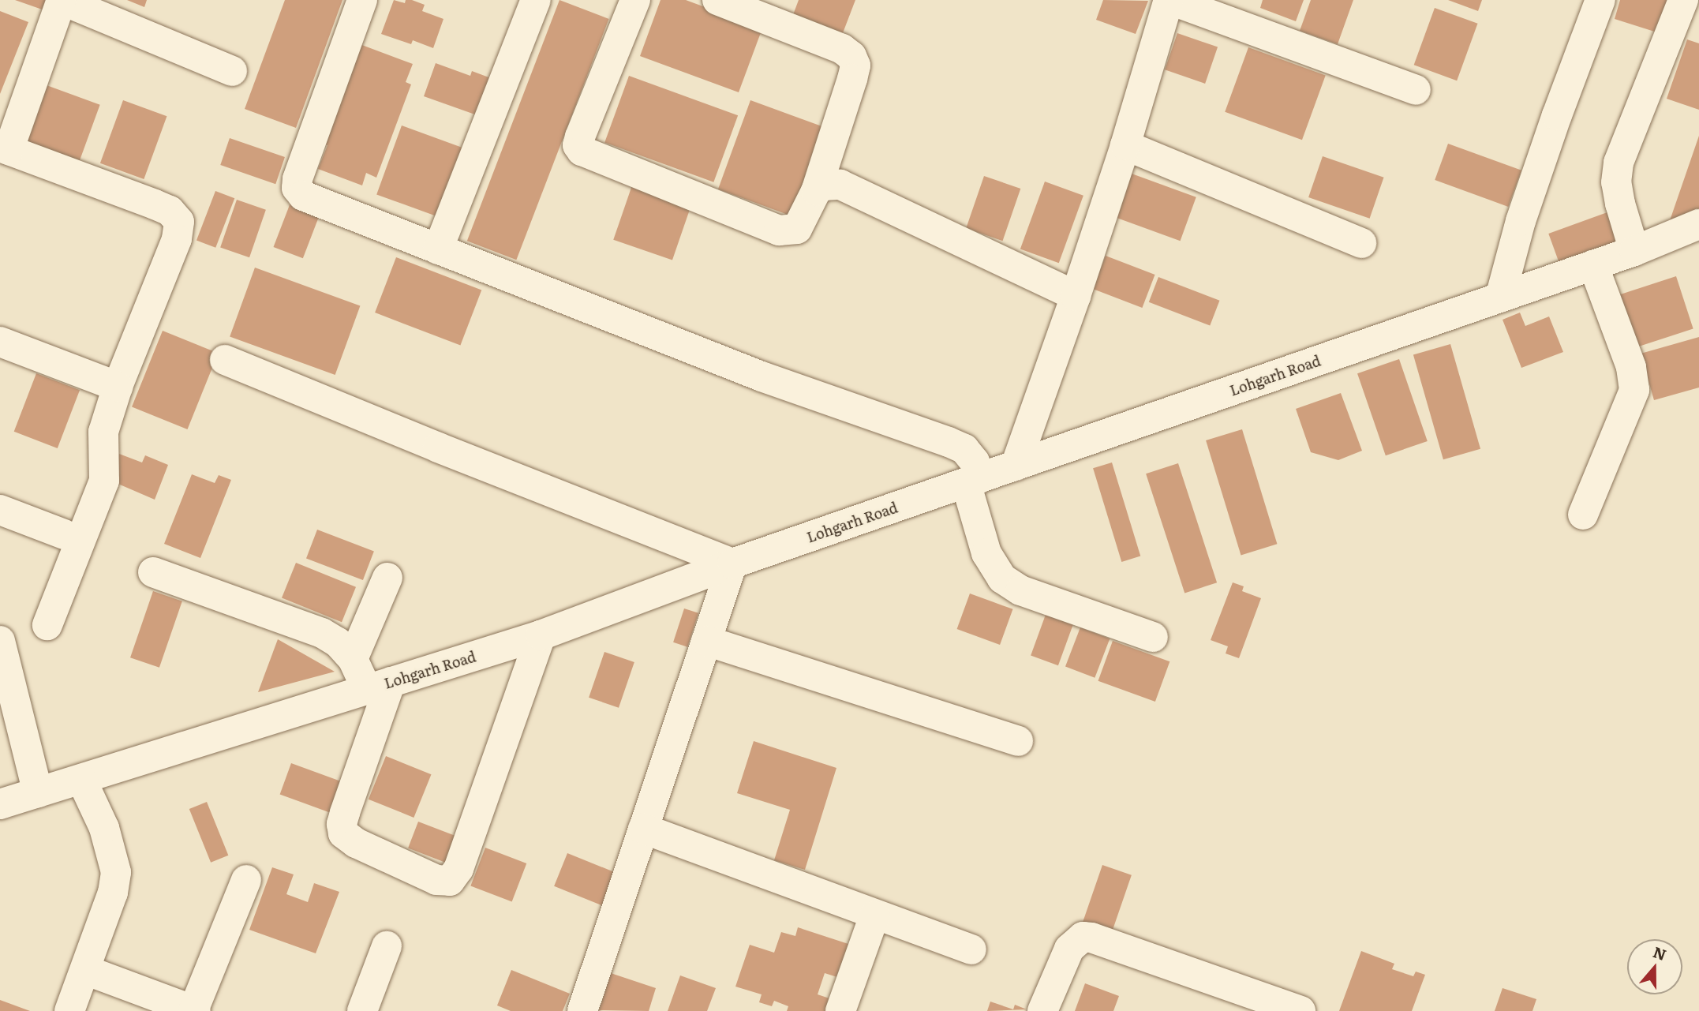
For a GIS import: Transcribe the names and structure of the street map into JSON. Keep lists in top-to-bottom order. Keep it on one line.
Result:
{"streets":{"street":["Lohgarh Road"]},"north":"top"}
